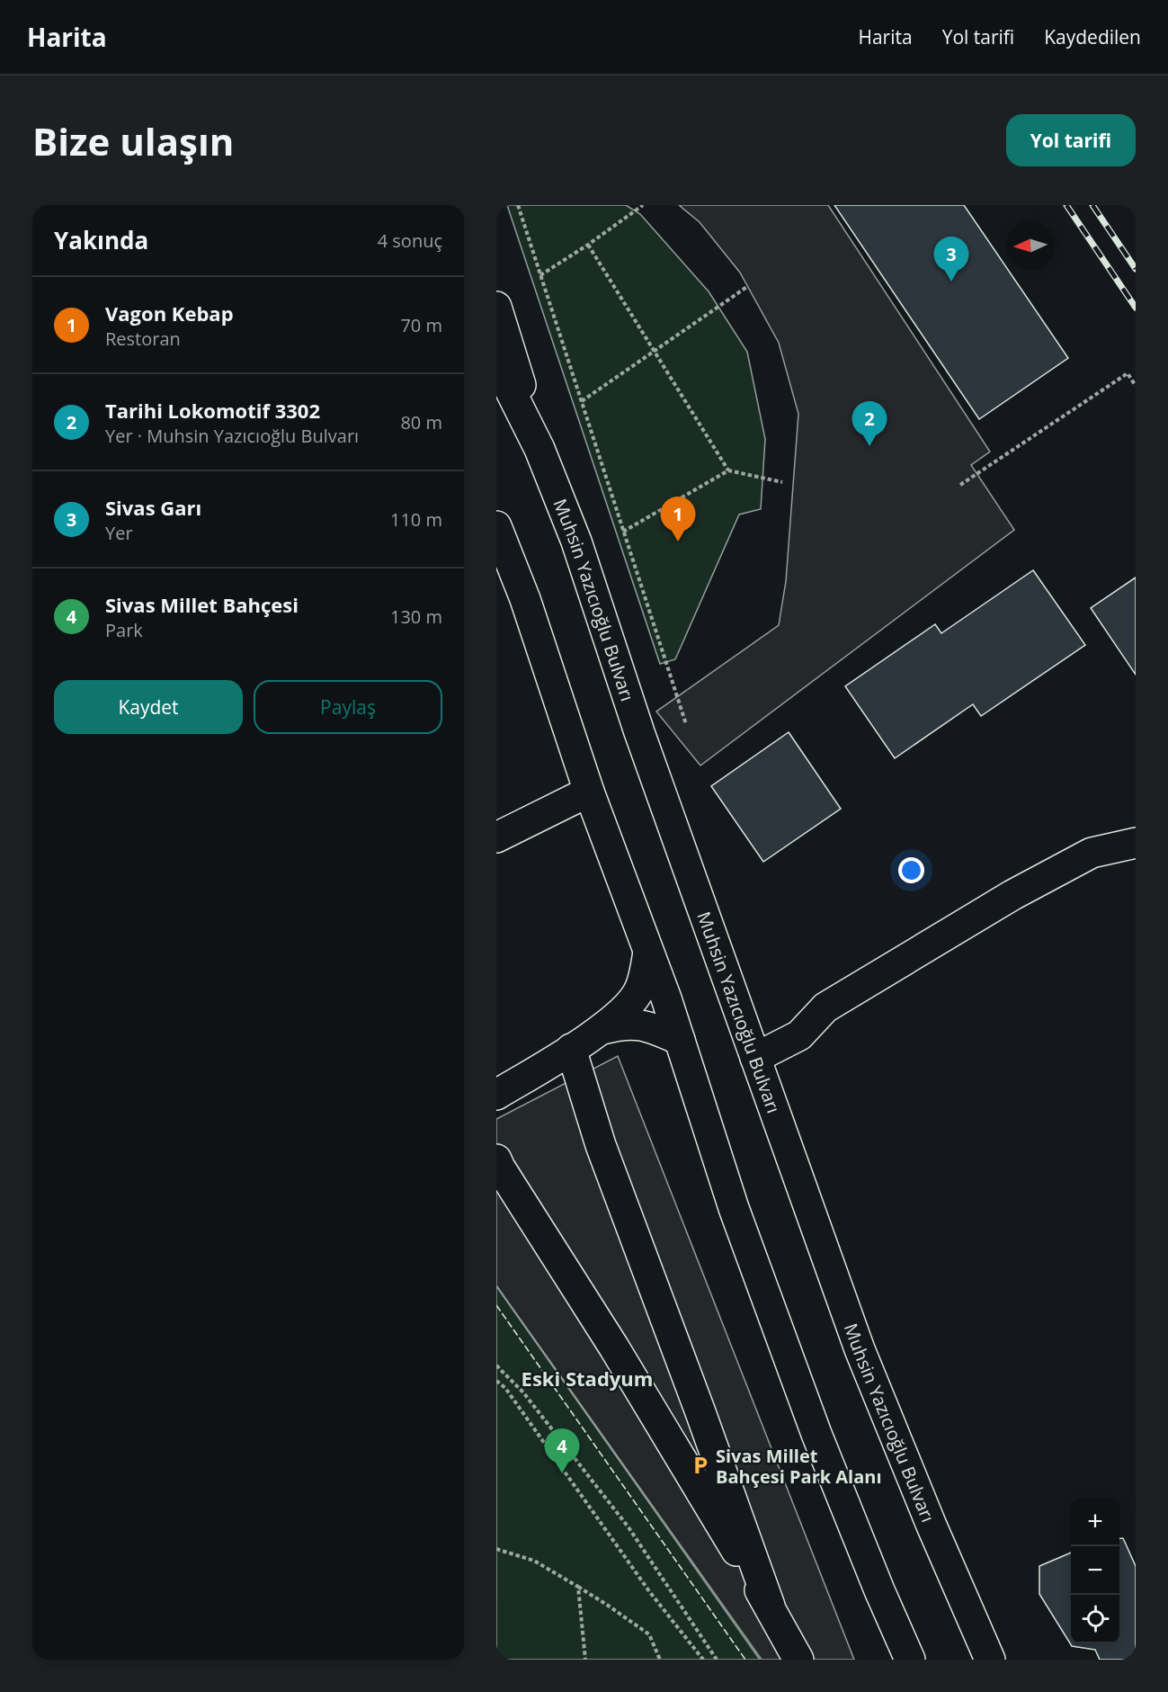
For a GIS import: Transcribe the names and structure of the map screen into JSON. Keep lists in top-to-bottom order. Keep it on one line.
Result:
{"streets":{"main road":["Muhsin Yazıcıoğlu Bulvarı"]},"districts":["Eski Stadyum"],"places":{"parking":["Sivas Millet Bahçesi Park Alanı"]},"north":"left","page":{"header":"Harita","nav":["Harita","Yol tarifi","Kaydedilen"],"buttons":["Yol tarifi",["Kaydet","Paylaş"]],"title":"Bize ulaşın","heading":["Yakında","4 sonuç"],"pins":["3","2","1","4"],"list":[{"mark":"1","name":"Vagon Kebap","note":"Restoran","value":"70 m"},{"mark":"2","name":"Tarihi Lokomotif 3302","note":"Yer · Muhsin Yazıcıoğlu Bulvarı","value":"80 m"},{"mark":"3","name":"Sivas Garı","note":"Yer","value":"110 m"},{"mark":"4","name":"Sivas Millet Bahçesi","note":"Park","value":"130 m"}],"map_buttons":["+","−"]}}
